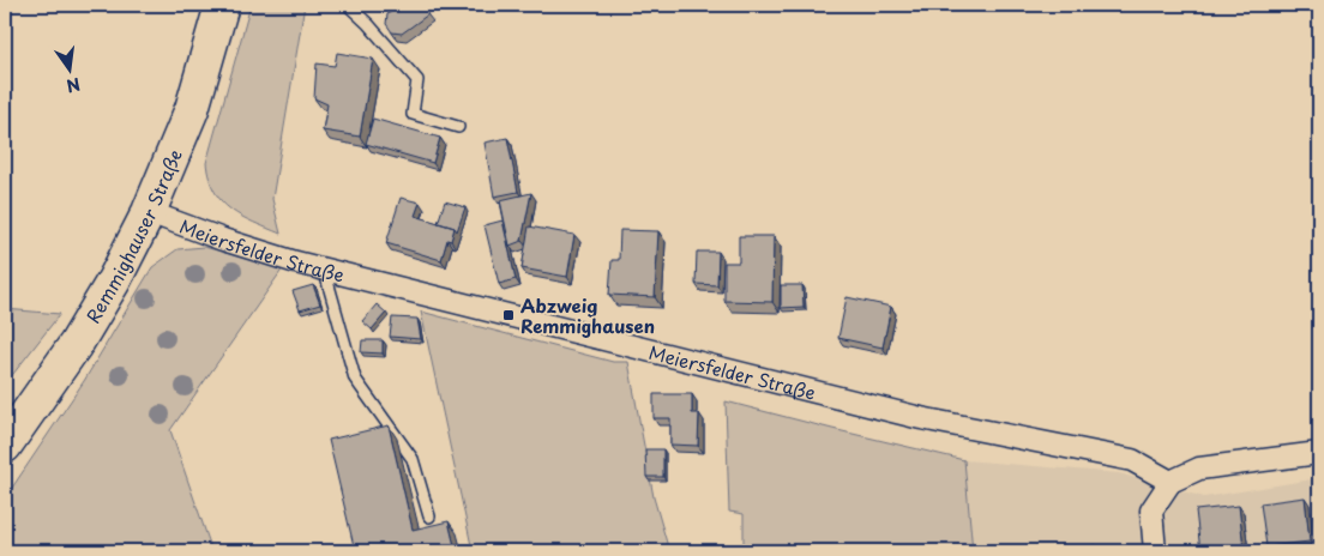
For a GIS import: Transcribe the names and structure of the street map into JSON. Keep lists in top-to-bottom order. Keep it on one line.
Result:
{"streets":{"main road":["Remmighauser Straße"],"street":["Meiersfelder Straße"]},"crossings":[["Remmighauser Straße","Meiersfelder Straße"]],"places":{"transit":["Abzweig Remmighausen"]},"north":"bottom"}
